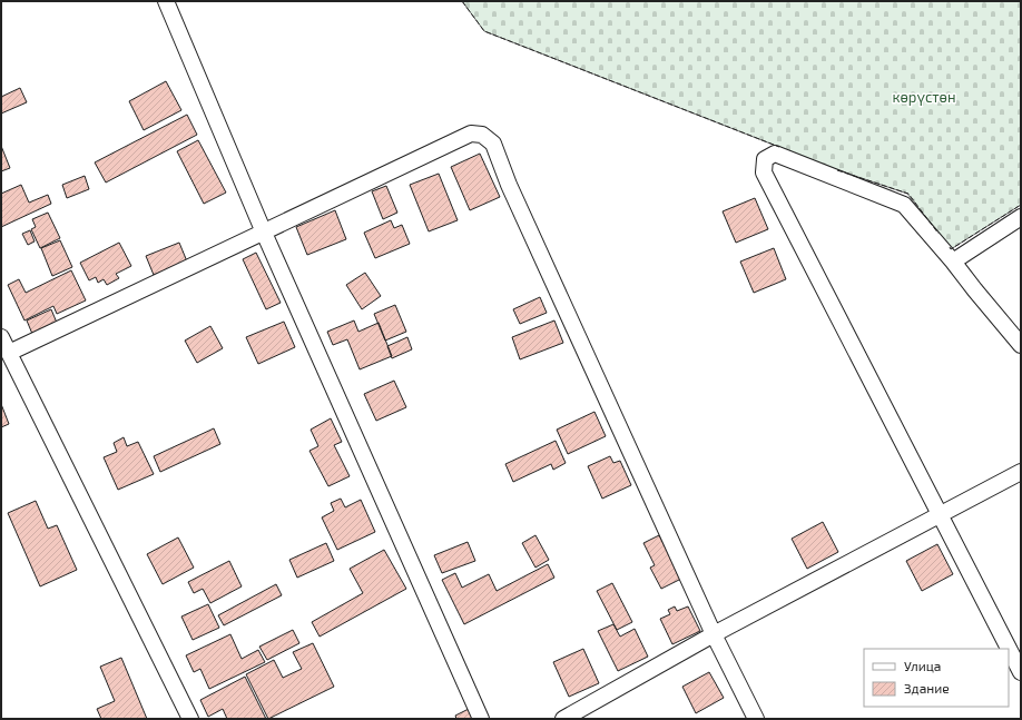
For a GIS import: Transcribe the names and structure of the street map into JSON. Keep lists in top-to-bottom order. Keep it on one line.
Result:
{"parks":["көрүстөн"],"legend":["Улица","Здание"]}
